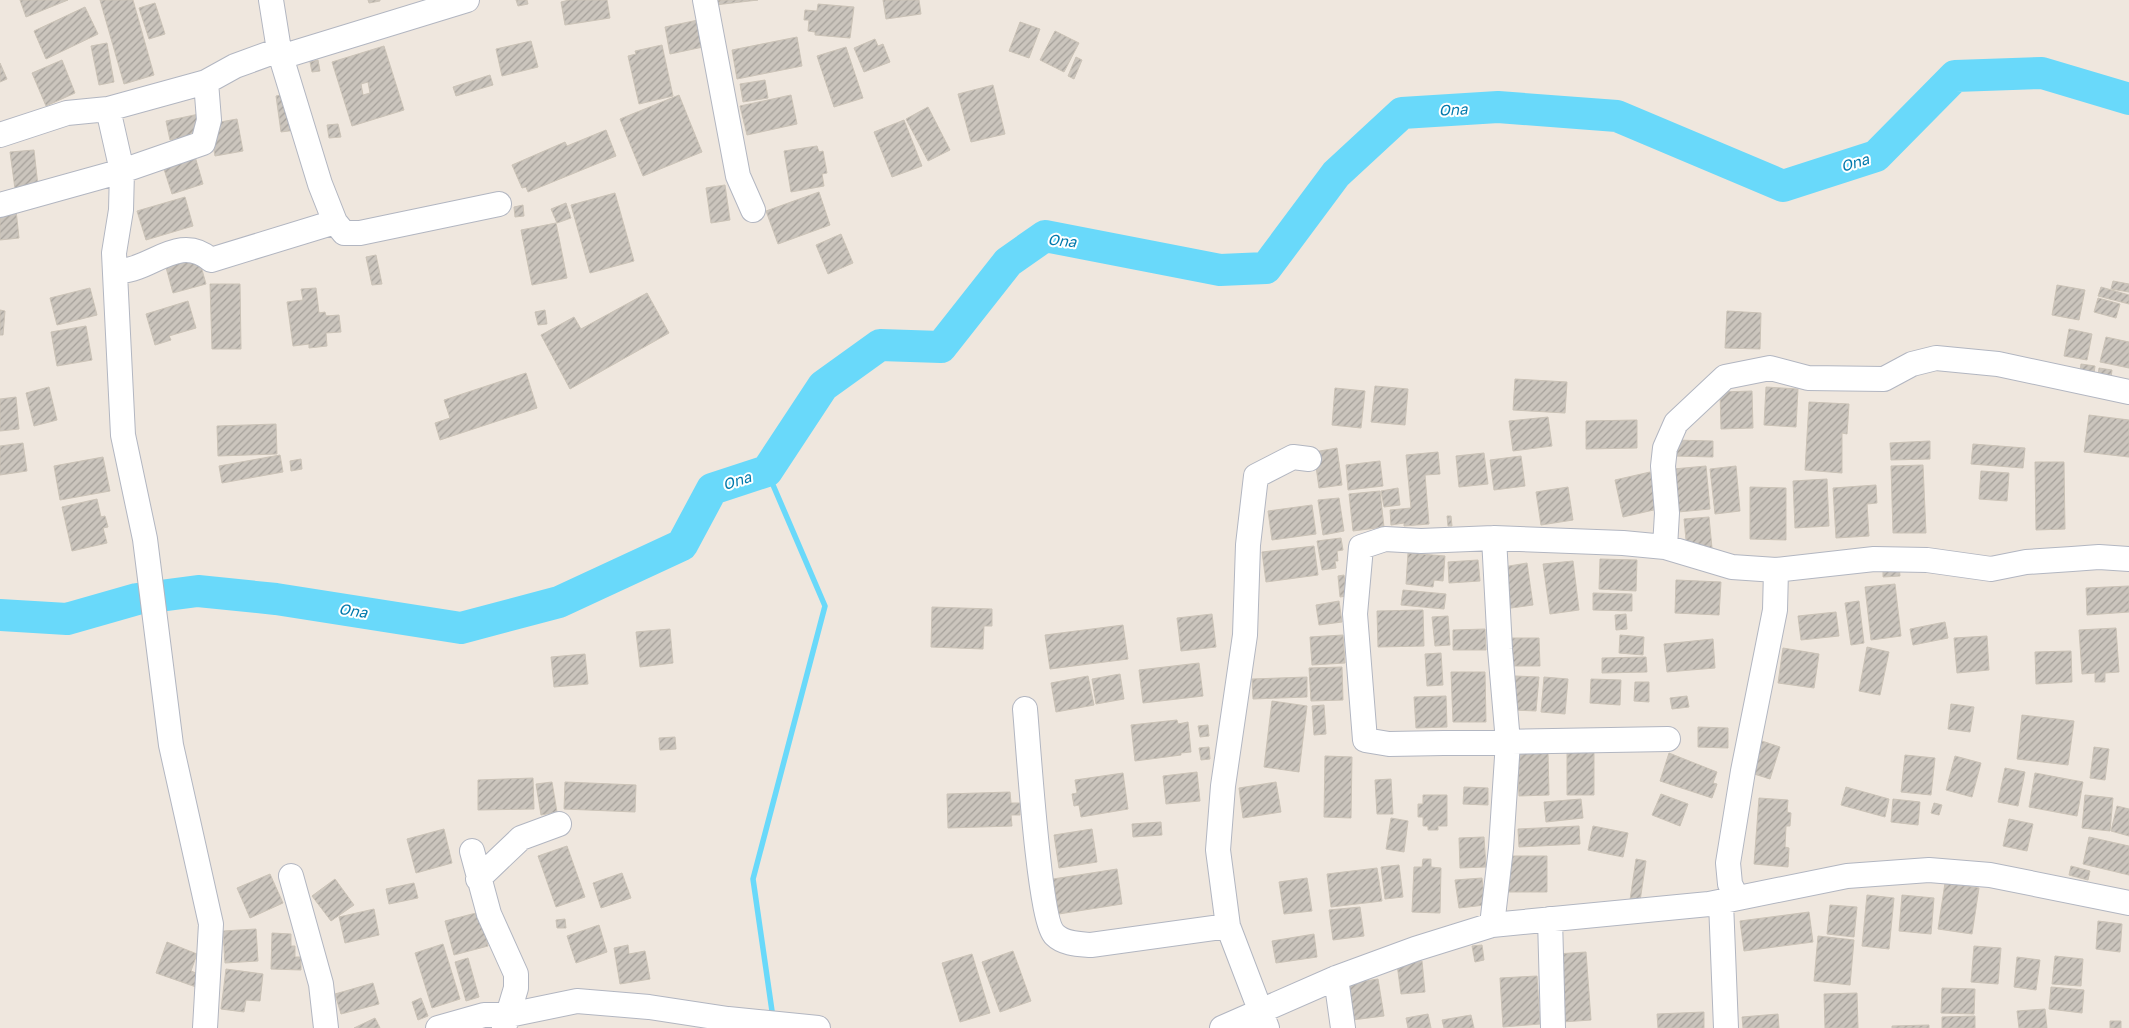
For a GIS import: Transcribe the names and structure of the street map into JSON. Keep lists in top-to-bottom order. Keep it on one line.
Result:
{"water":["Ona"]}
